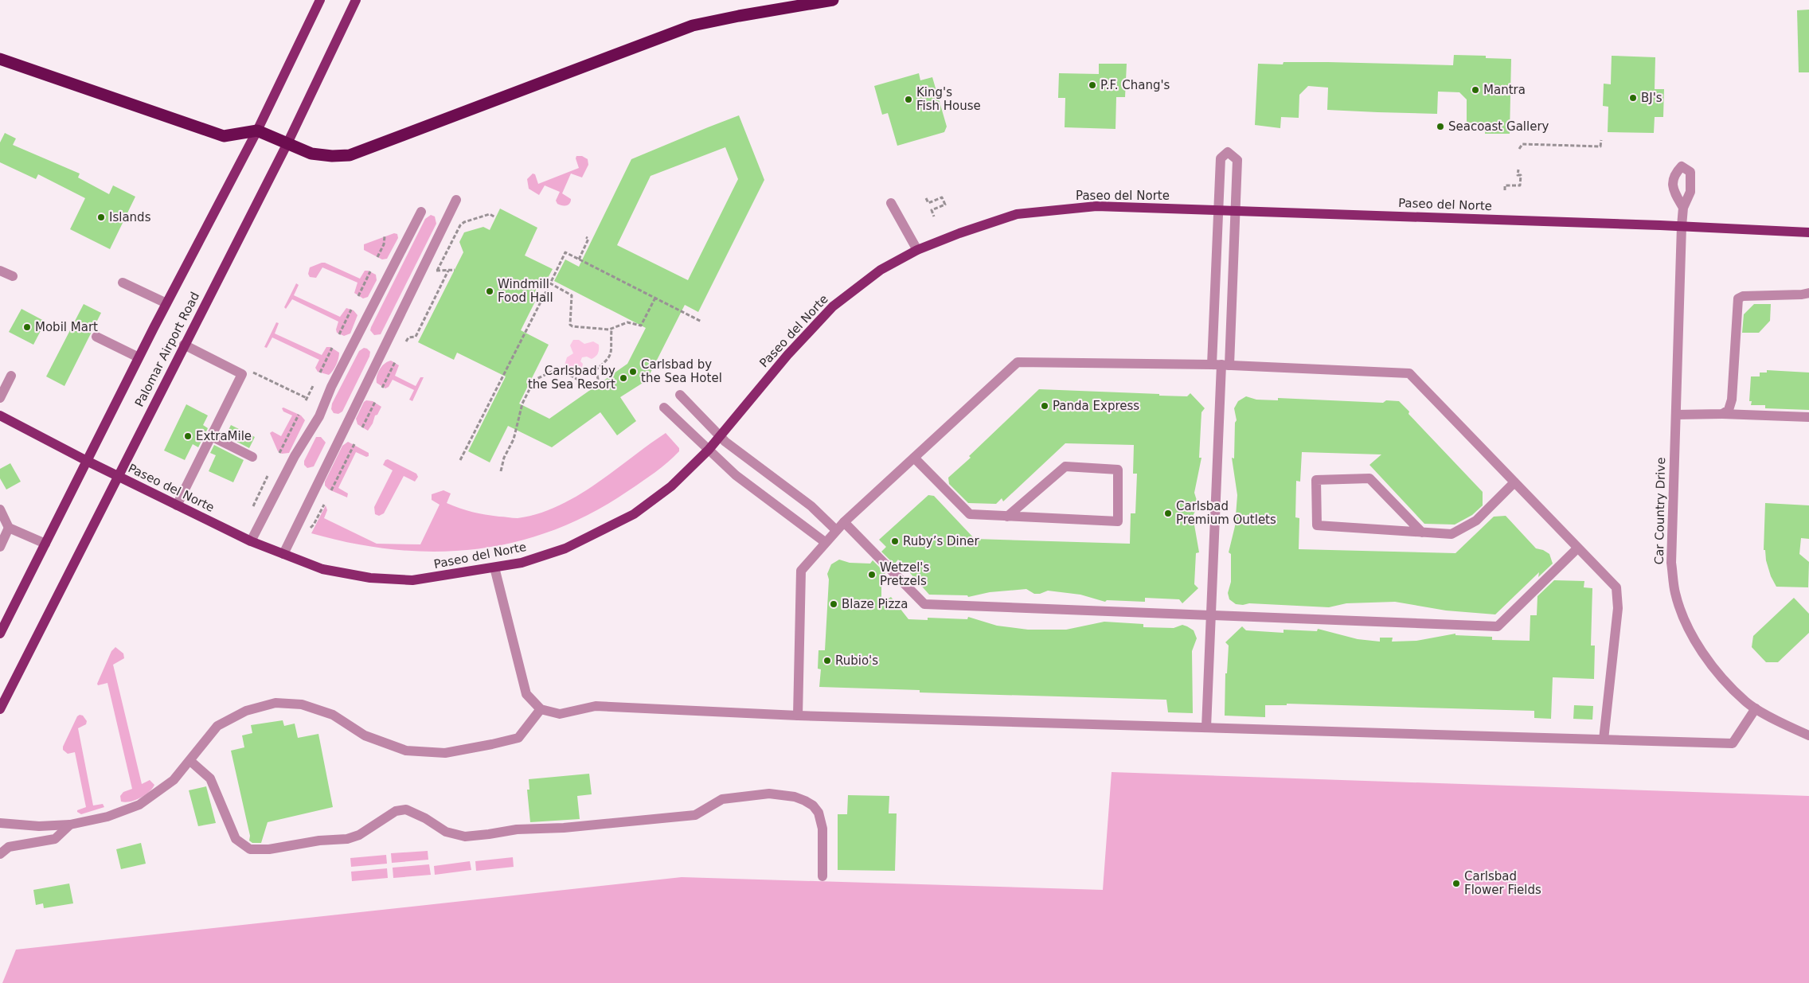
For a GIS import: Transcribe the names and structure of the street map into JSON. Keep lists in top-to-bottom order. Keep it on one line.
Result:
{"streets":{"main road":["Paseo del Norte","Palomar Airport Road"],"street":["Car Country Drive"]},"crossings":[["Paseo del Norte","Palomar Airport Road"],["Paseo del Norte","Car Country Drive"]],"places":["P.F. Chang's","Mantra","BJ's","King's Fish House","Seacoast Gallery","Islands","Windmill Food Hall","Mobil Mart","Carlsbad by the Sea Hotel","Carlsbad by the Sea Resort","Panda Express","ExtraMile","Carlsbad Premium Outlets","Ruby’s Diner","Wetzel's Pretzels","Blaze Pizza","Rubio's","Carlsbad Flower Fields"]}
